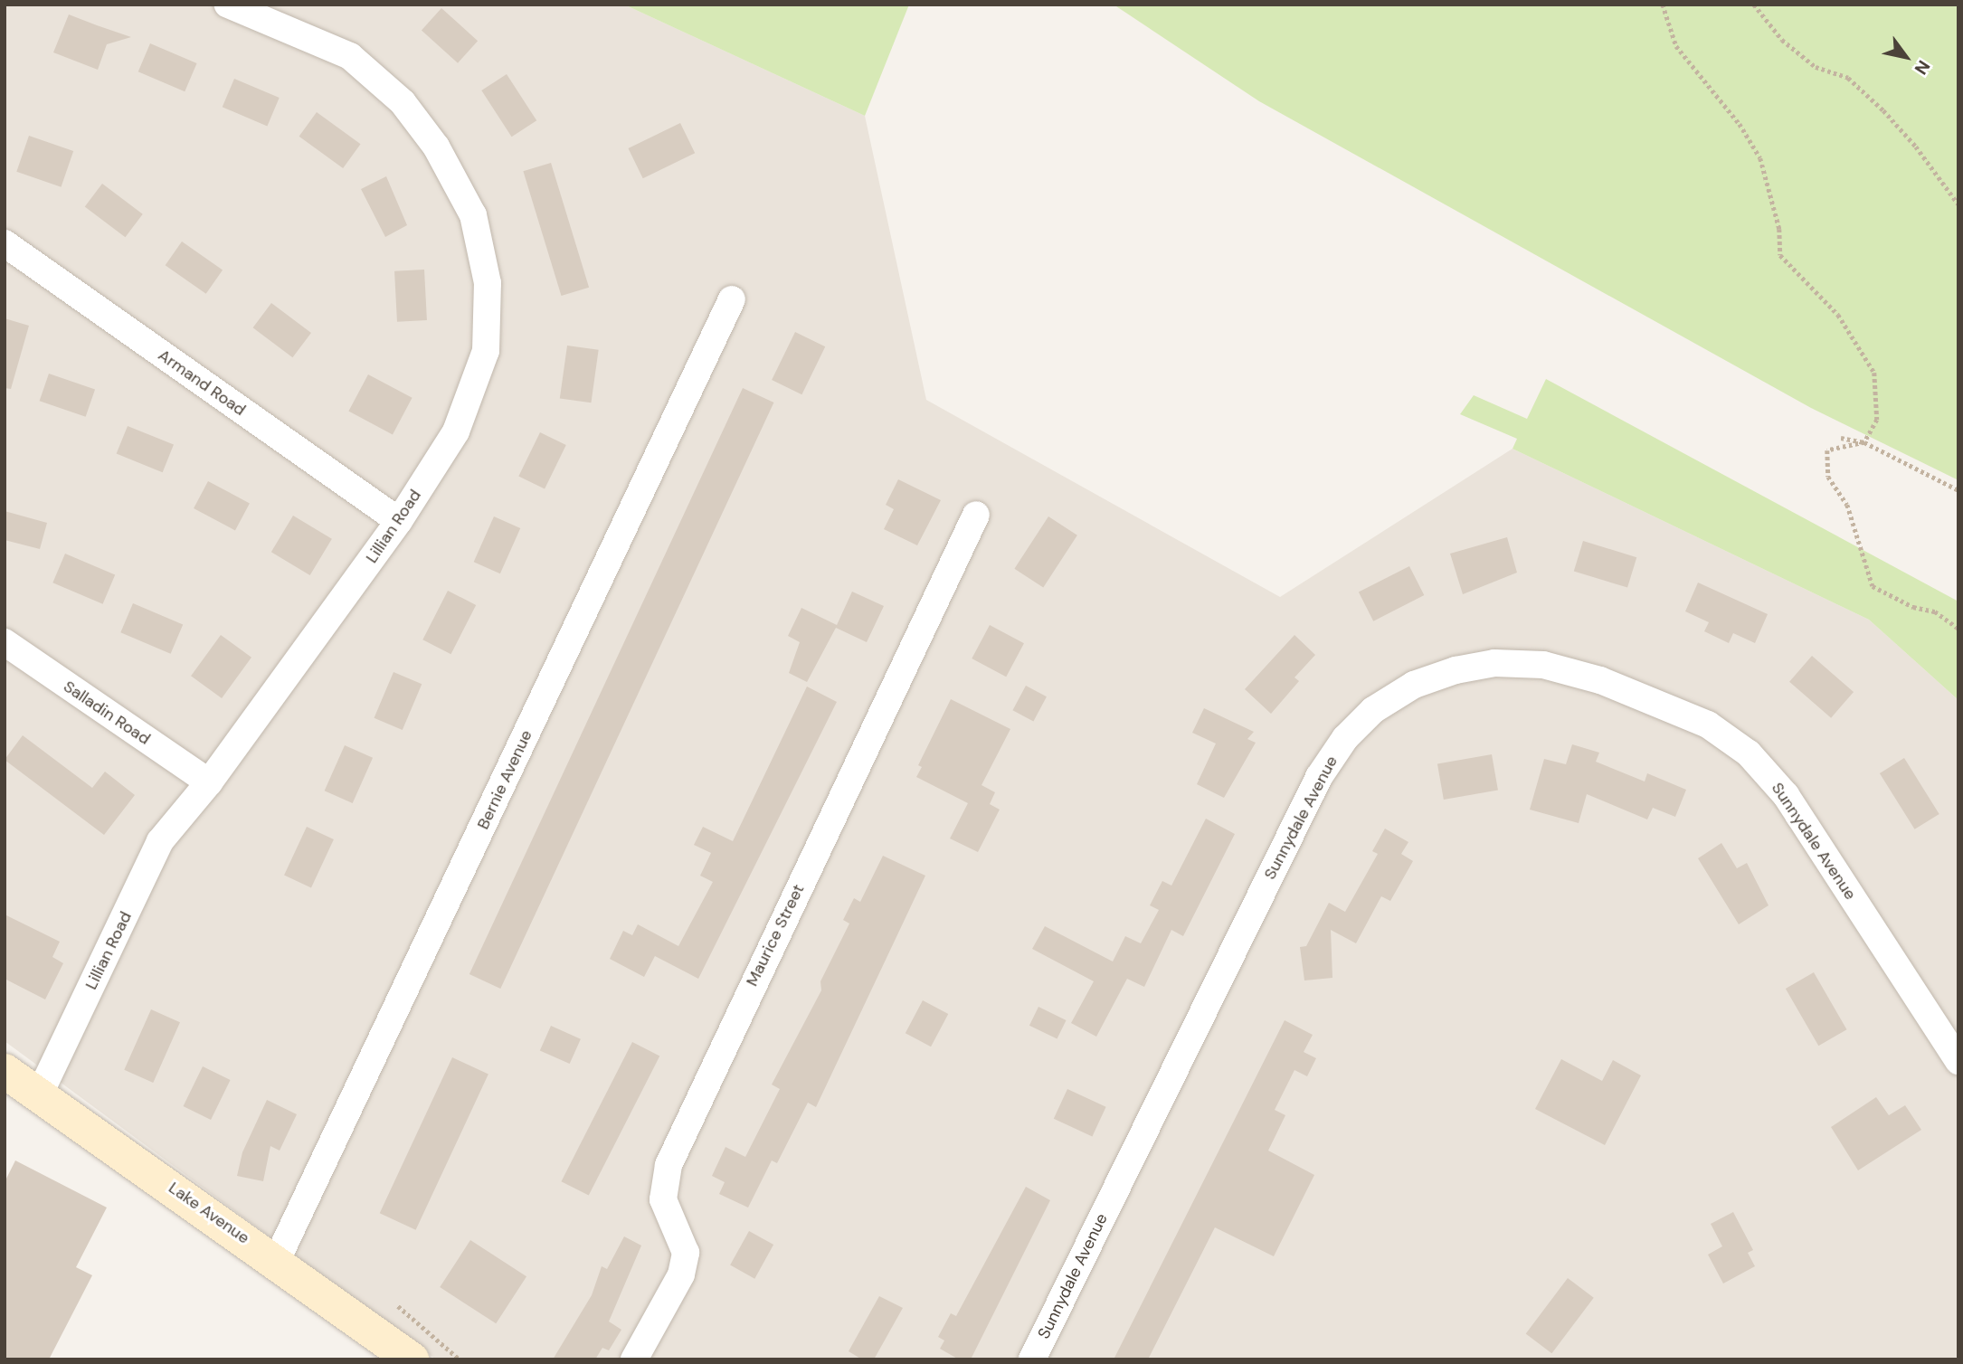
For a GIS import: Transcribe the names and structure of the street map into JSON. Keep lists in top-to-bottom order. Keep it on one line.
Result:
{"streets":{"main road":["Lake Avenue"],"street":["Armand Road","Lillian Road","Salladin Road","Bernie Avenue","Sunnydale Avenue","Maurice Street"]},"crossings":[["Armand Road","Lillian Road"],["Lillian Road","Salladin Road"],["Lillian Road","Lake Avenue"],["Bernie Avenue","Lake Avenue"]],"north":"bottom right"}
